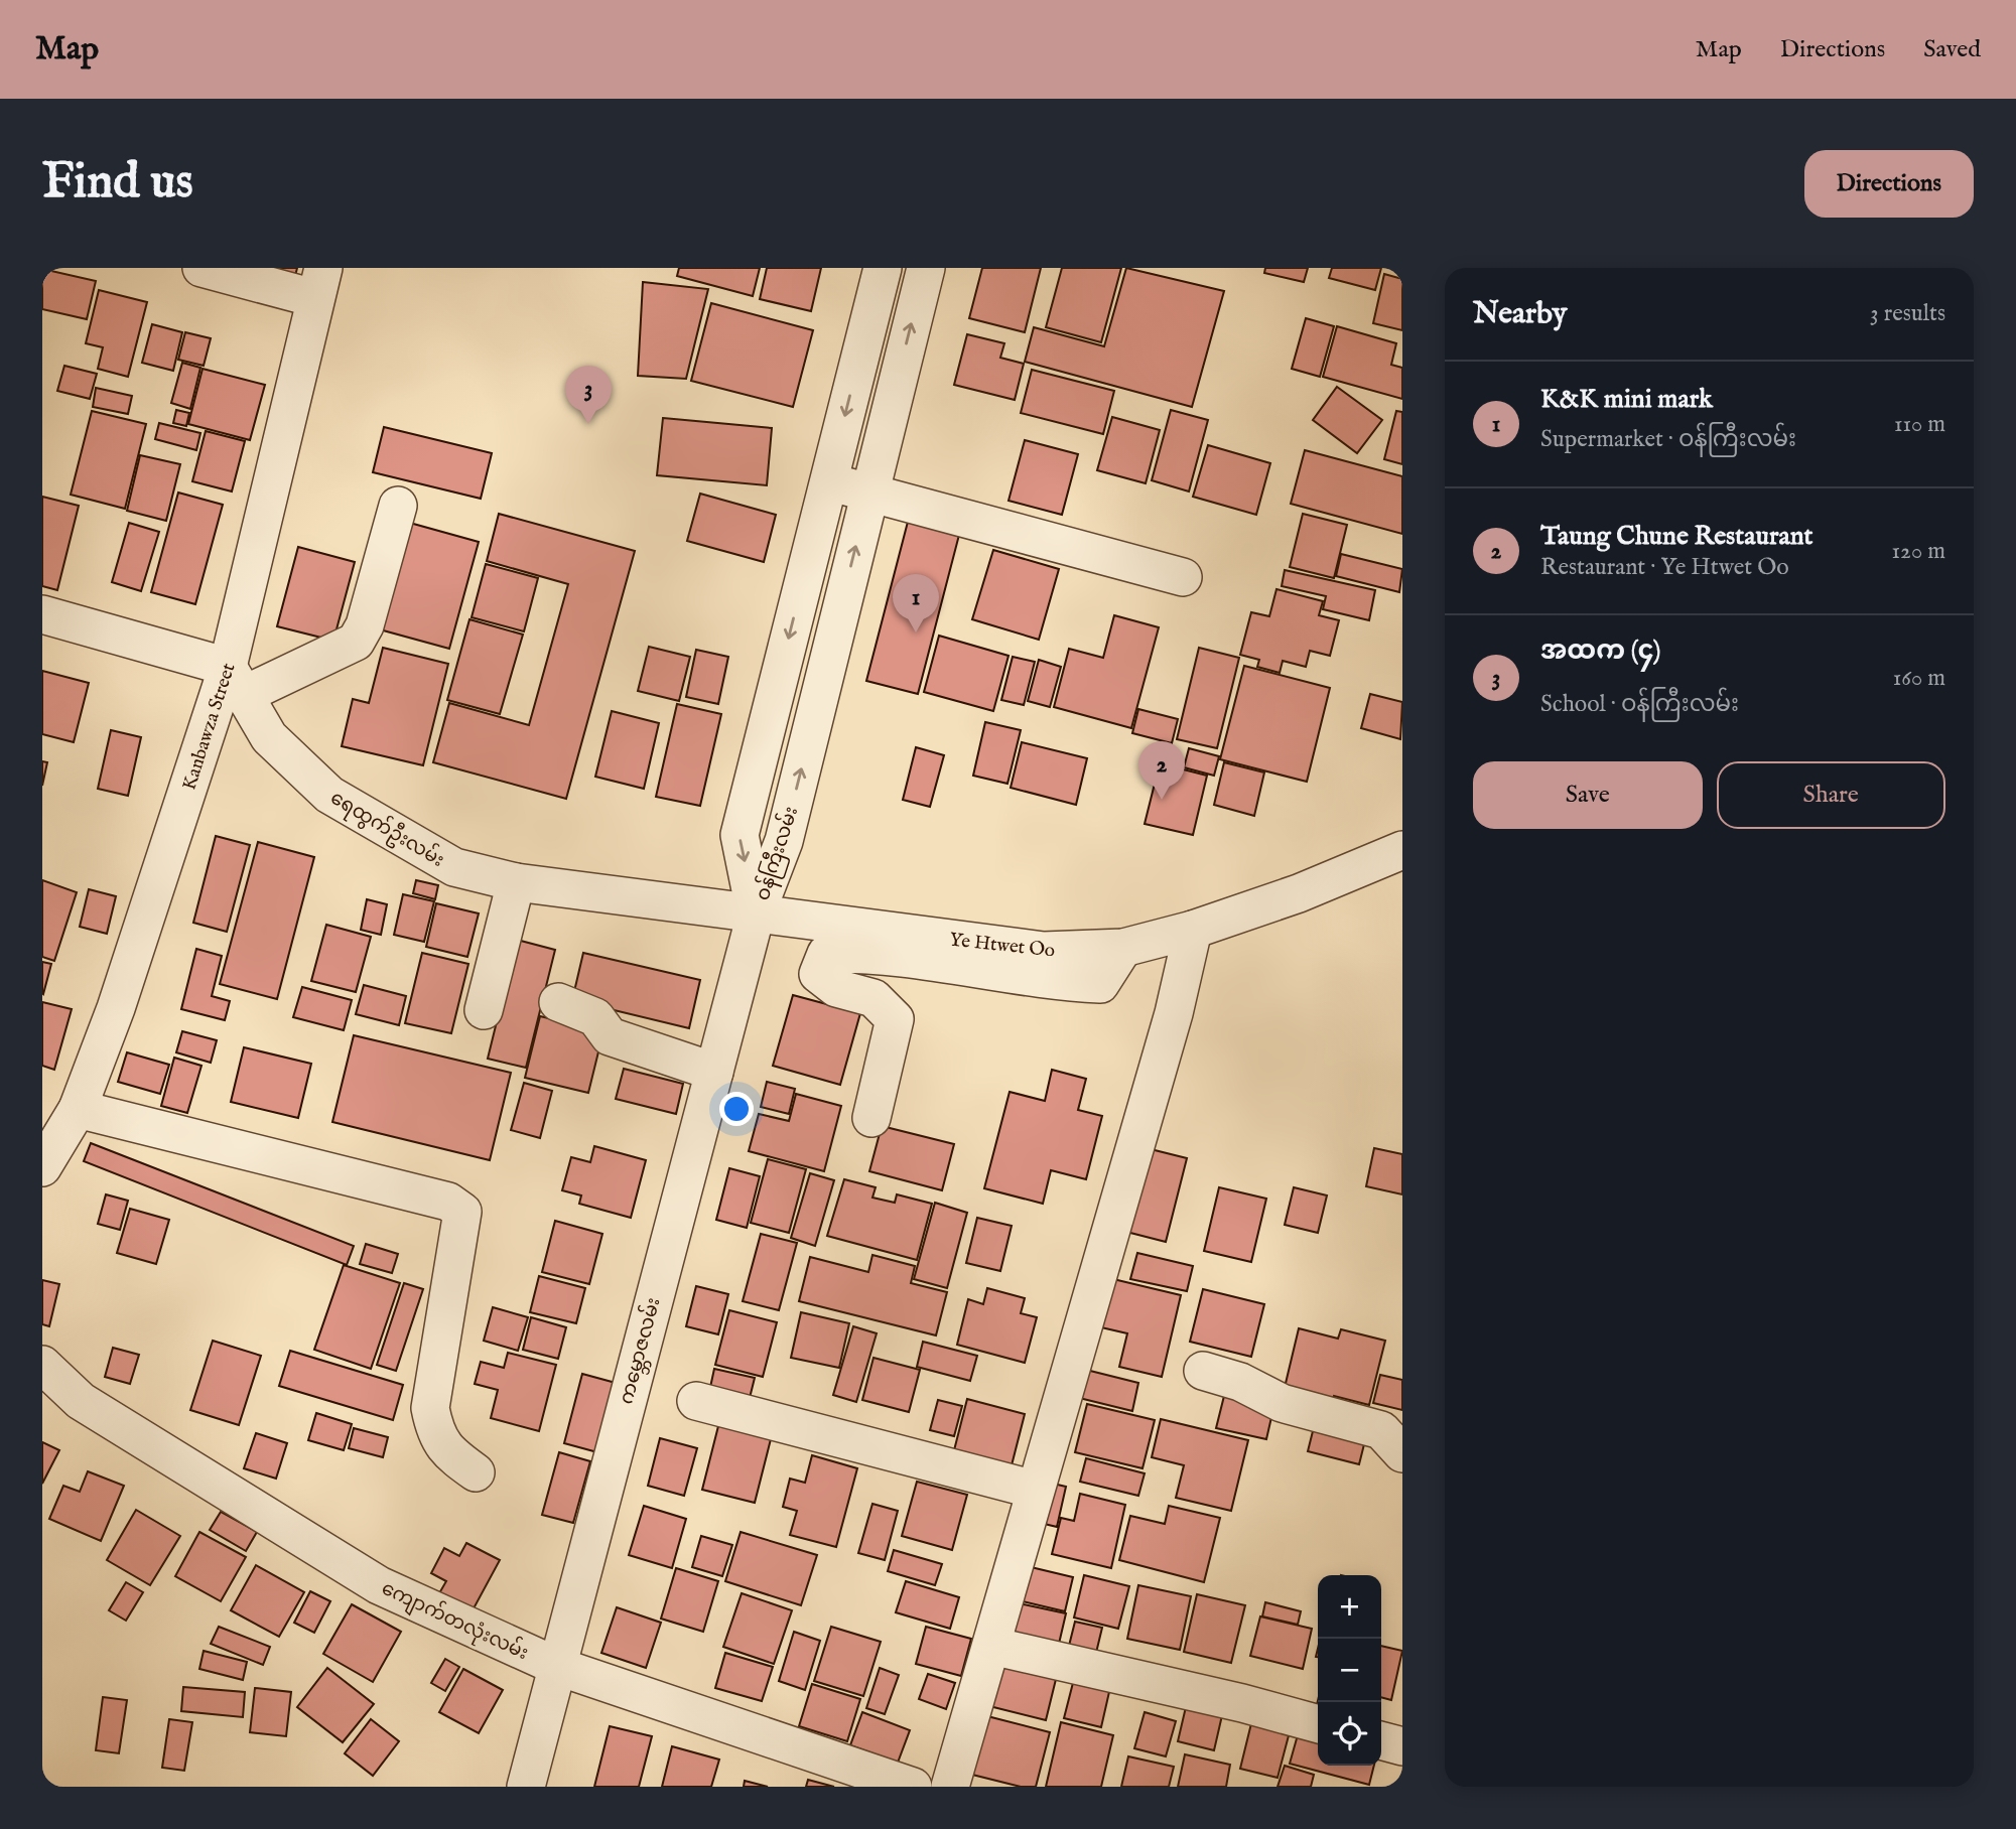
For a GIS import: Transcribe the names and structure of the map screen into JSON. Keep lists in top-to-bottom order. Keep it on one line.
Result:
{"streets":{"street":["Kanbawza Street","ရေထွက်ဦးလမ်း","ဝန်ကြီးလမ်း","Ye Htwet Oo","ကမ္ဘောဇလမ်း","ကျောက်တလုံးလမ်း"]},"crossings":[["Kanbawza Street","ရေထွက်ဦးလမ်း"],["ရေထွက်ဦးလမ်း","ဝန်ကြီးလမ်း"],["ရေထွက်ဦးလမ်း","Ye Htwet Oo"],["ရေထွက်ဦးလမ်း","ကမ္ဘောဇလမ်း"],["ဝန်ကြီးလမ်း","Ye Htwet Oo"],["ဝန်ကြီးလမ်း","ကမ္ဘောဇလမ်း"],["Ye Htwet Oo","ကမ္ဘောဇလမ်း"],["ကမ္ဘောဇလမ်း","ကျောက်တလုံးလမ်း"]],"page":{"header":"Map","nav":["Map","Directions","Saved"],"buttons":["Directions",["Save","Share"]],"title":"Find us","heading":["Nearby","3 results"],"list":[{"mark":"1","name":"K&K mini mark","note":"Supermarket · ဝန်ကြီးလမ်း","value":"110 m"},{"mark":"2","name":"Taung Chune Restaurant","note":"Restaurant · Ye Htwet Oo","value":"120 m"},{"mark":"3","name":"အထက (၄)","note":"School · ဝန်ကြီးလမ်း","value":"160 m"}],"pins":["3","1","2"],"map_buttons":["+","−"]}}
